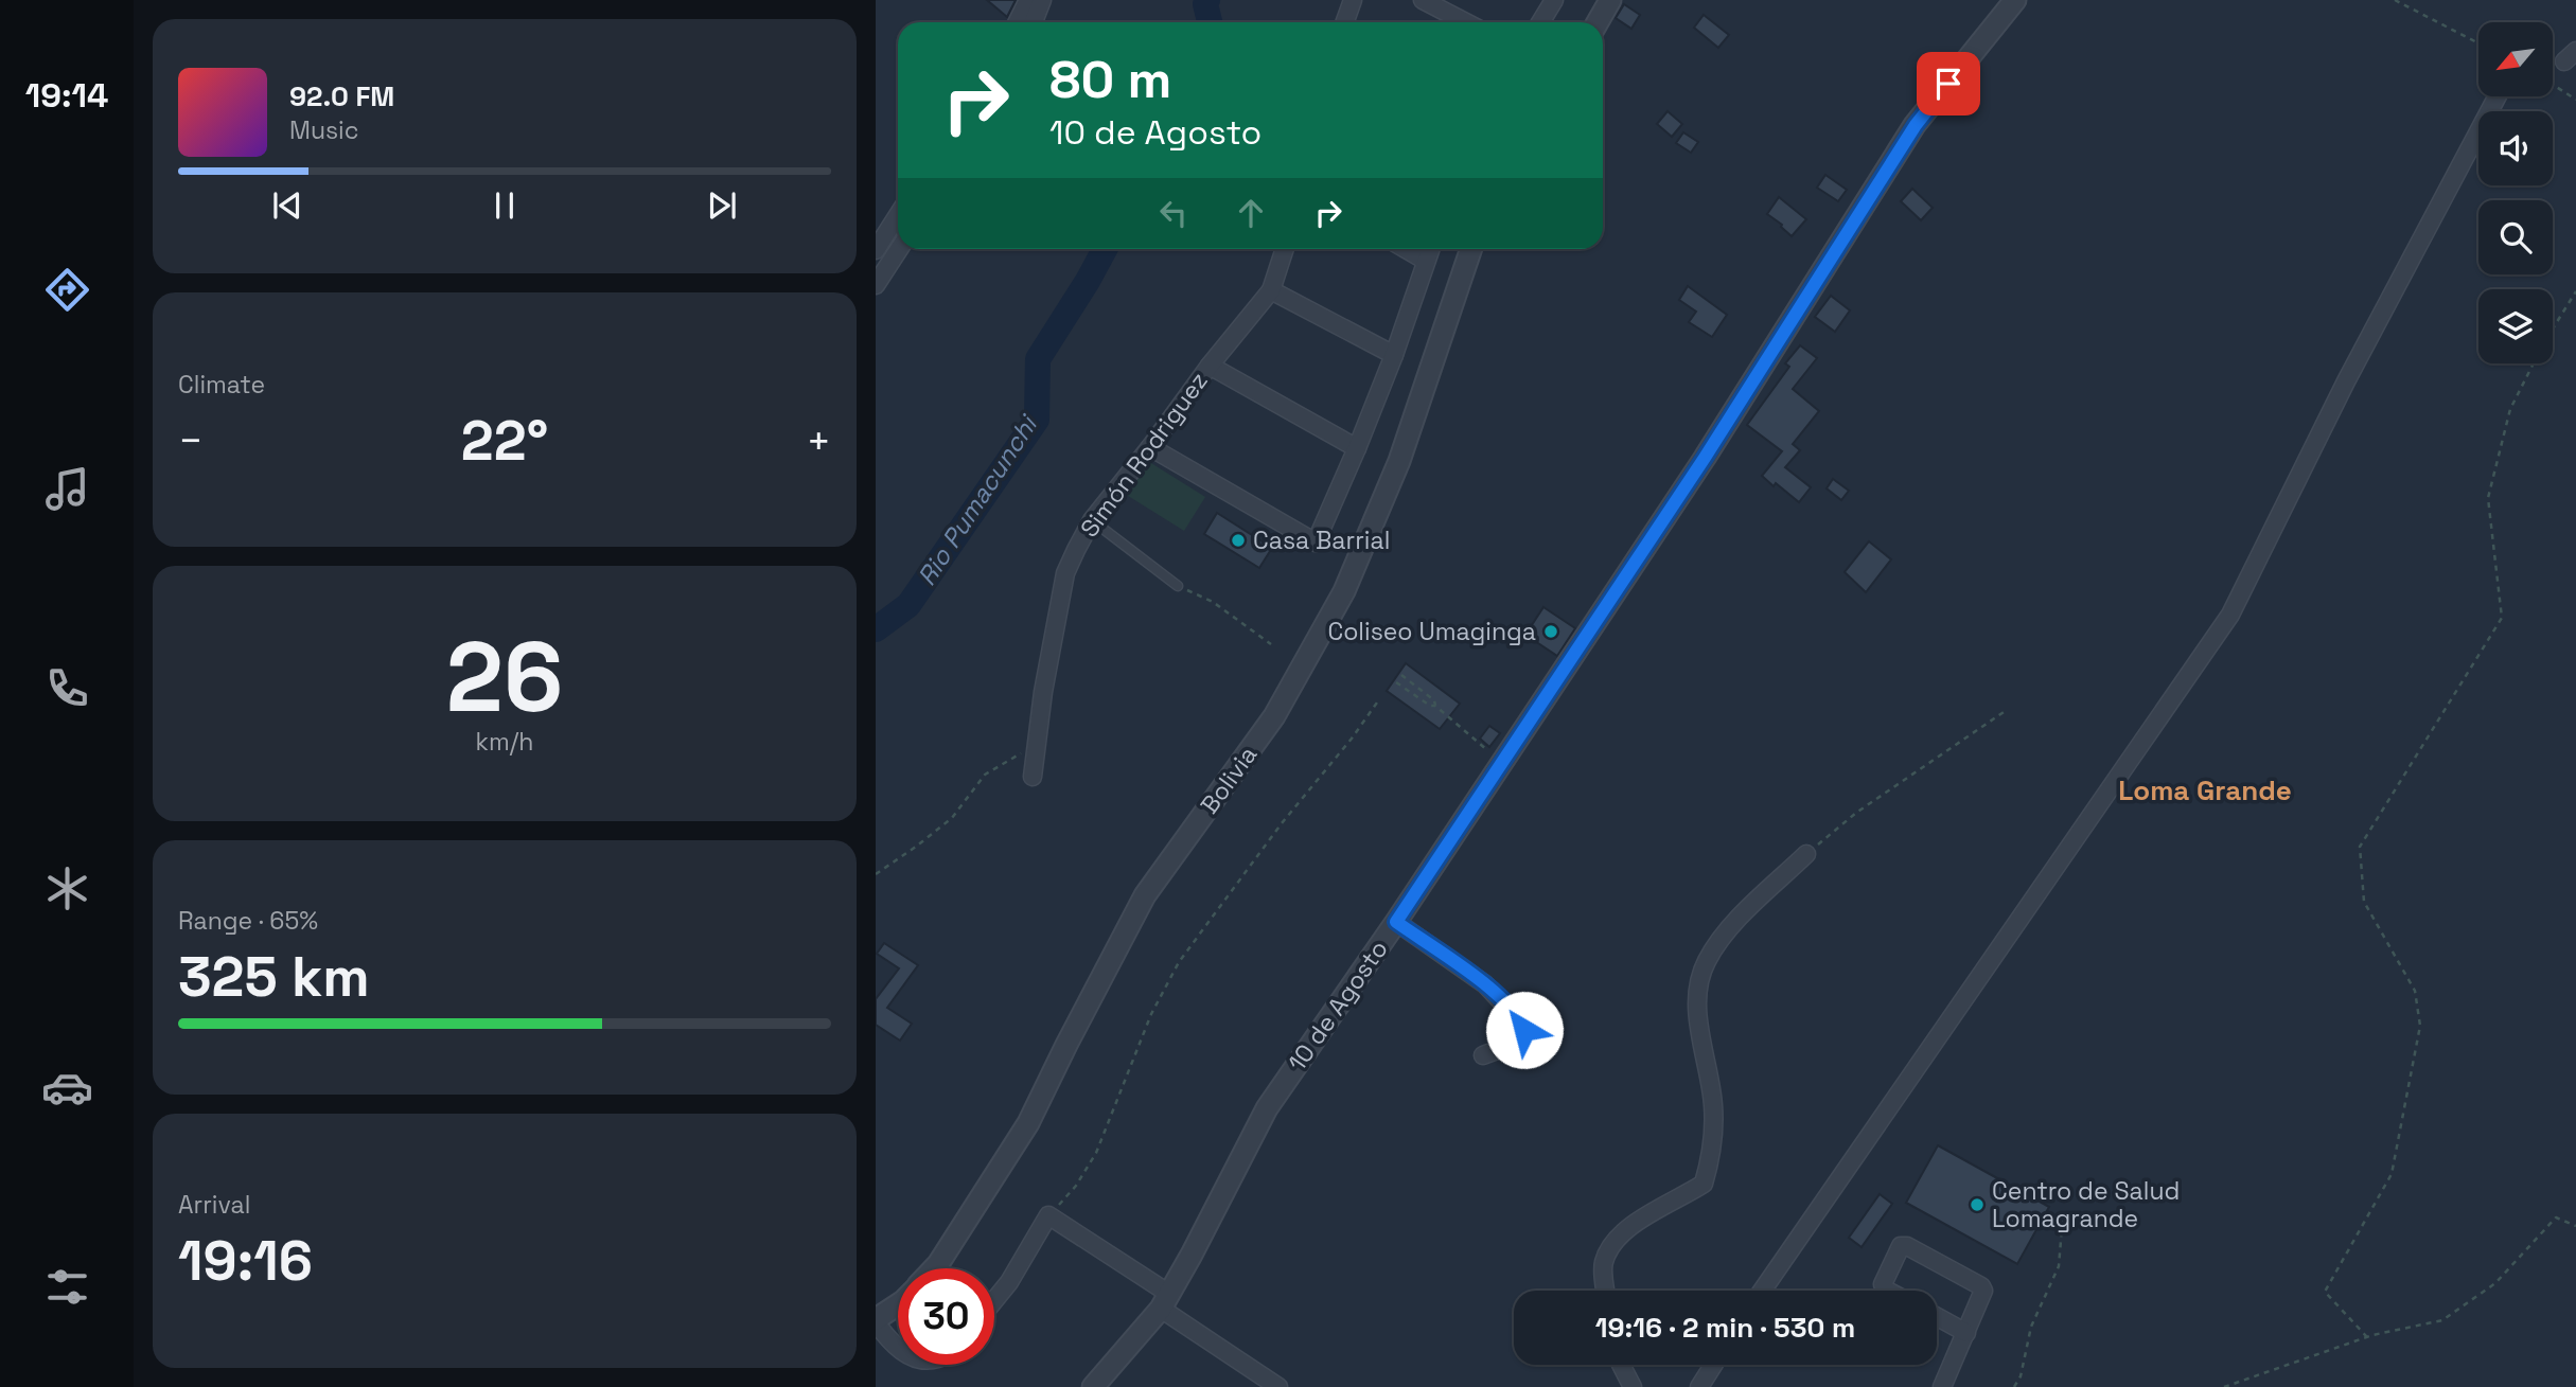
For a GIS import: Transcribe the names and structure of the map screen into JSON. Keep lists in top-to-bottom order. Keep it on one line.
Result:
{"streets":{"street":["Simón Rodriguez","Bolivia","10 de Agosto"]},"districts":["Loma Grande"],"water":["Rio Pumacunchi"],"places":["Casa Barrial","Coliseo Umaginga","Centro de Salud Lomagrande"],"north":"bottom left","page":{"tabs":"19:14","turn":["80 m","10 de Agosto"],"song":["92.0 FM","Music"],"tile":["Climate",["26","km/h"],["Range · 65%","325 km"],["Arrival","19:16"]],"heat":["−","22°","+"],"limit":"30","trip":"19:16 · 2 min · 530 m"}}
